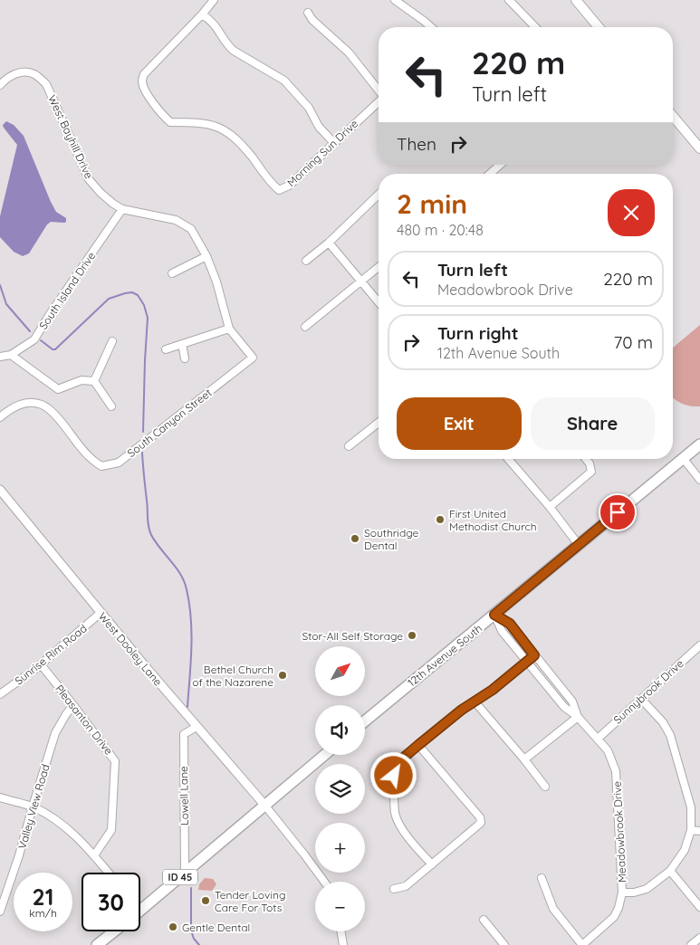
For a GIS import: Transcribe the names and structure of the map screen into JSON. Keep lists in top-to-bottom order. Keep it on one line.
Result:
{"streets":{"main road":["12th Avenue South","ID 45"],"street":["West Bayhill Drive","Morning Sun Drive","South Island Drive","South Canyon Street","West Dooley Lane","Sunrise Rim Road","Sunnybrook Drive","Pleasanton Drive","Lowell Lane","Valley View Road","Meadowbrook Drive"]},"crossings":[["West Bayhill Drive","South Island Drive"],["West Bayhill Drive","South Canyon Street"],["West Dooley Lane","Sunrise Rim Road"],["West Dooley Lane","Lowell Lane"],["West Dooley Lane","ID 45"],["Sunrise Rim Road","Pleasanton Drive"],["12th Avenue South","Meadowbrook Drive"],["Sunnybrook Drive","Meadowbrook Drive"],["Pleasanton Drive","Valley View Road"],["Lowell Lane","ID 45"]],"places":["First United Methodist Church","Southridge Dental","Stor-All Self Storage","Bethel Church of the Nazarene","Tender Loving Care For Tots","Gentle Dental"],"north":"top right","page":{"turn":["220 m","Turn left"],"then":"Then","heading":["2 min","480 m · 20:48"],"list":[{"name":"Turn left","note":"Meadowbrook Drive","value":"220 m"},{"name":"Turn right","note":"12th Avenue South","value":"70 m"}],"buttons":["Exit","Share"],"map_buttons":["+","−"],"speed":"21 km/h","limit":"30"}}
